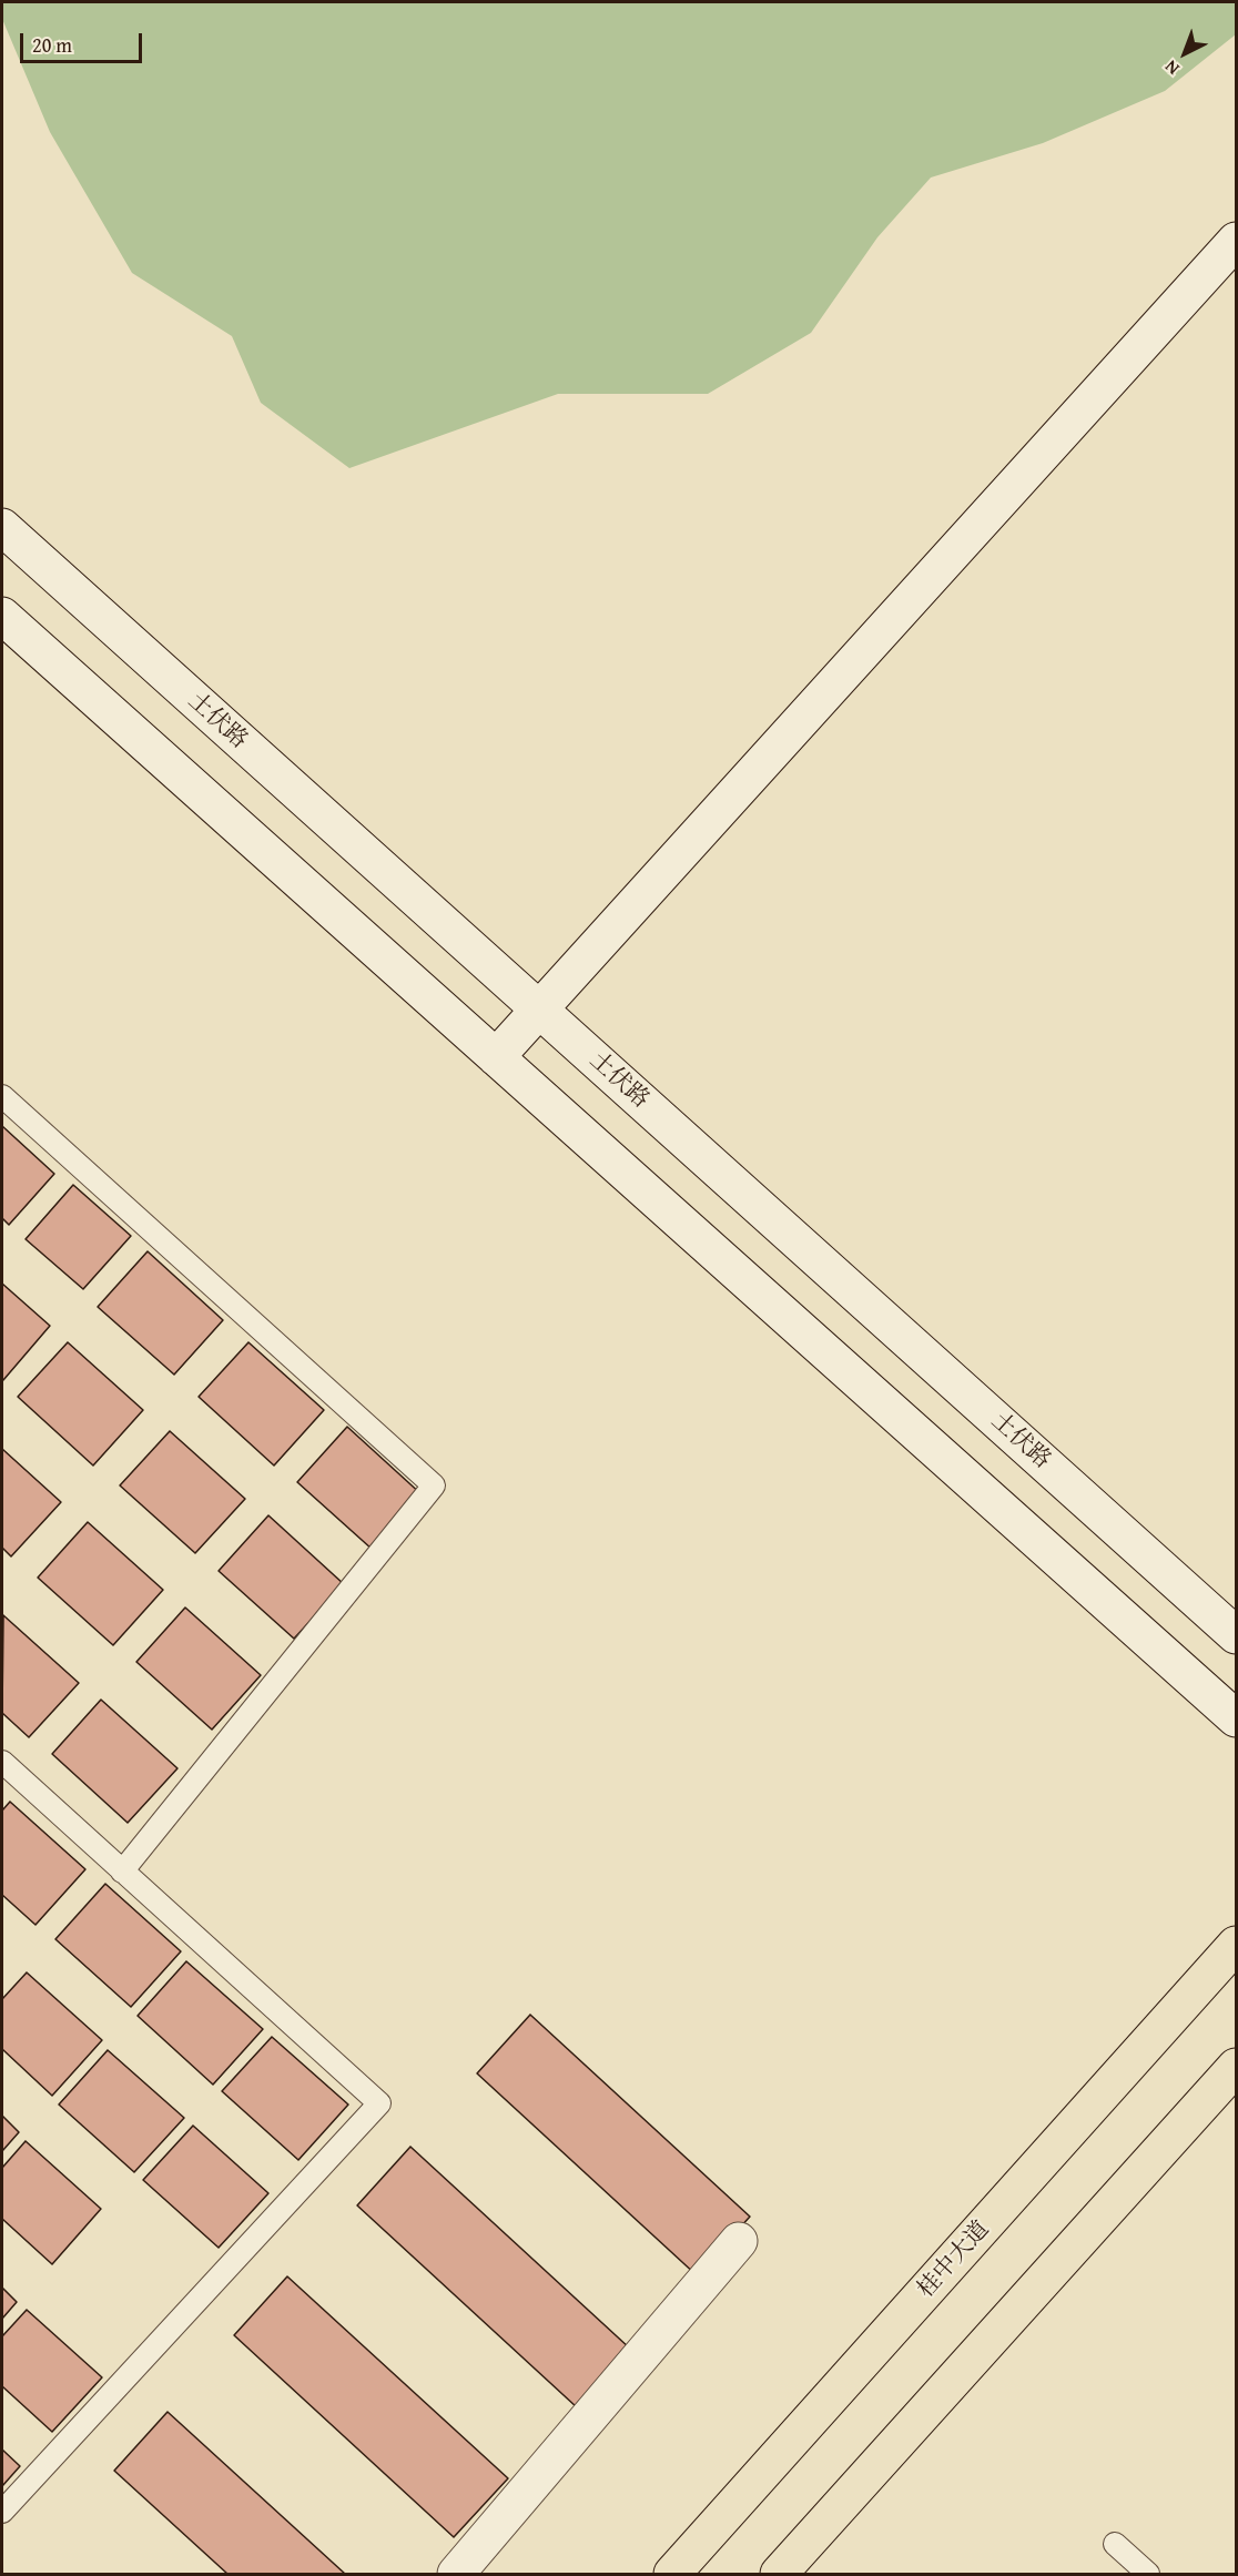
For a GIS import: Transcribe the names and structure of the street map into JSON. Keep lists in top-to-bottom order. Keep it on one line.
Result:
{"streets":{"main road":["土伏路","桂中大道"]},"scale_bar":"20 m","north":"bottom left"}
